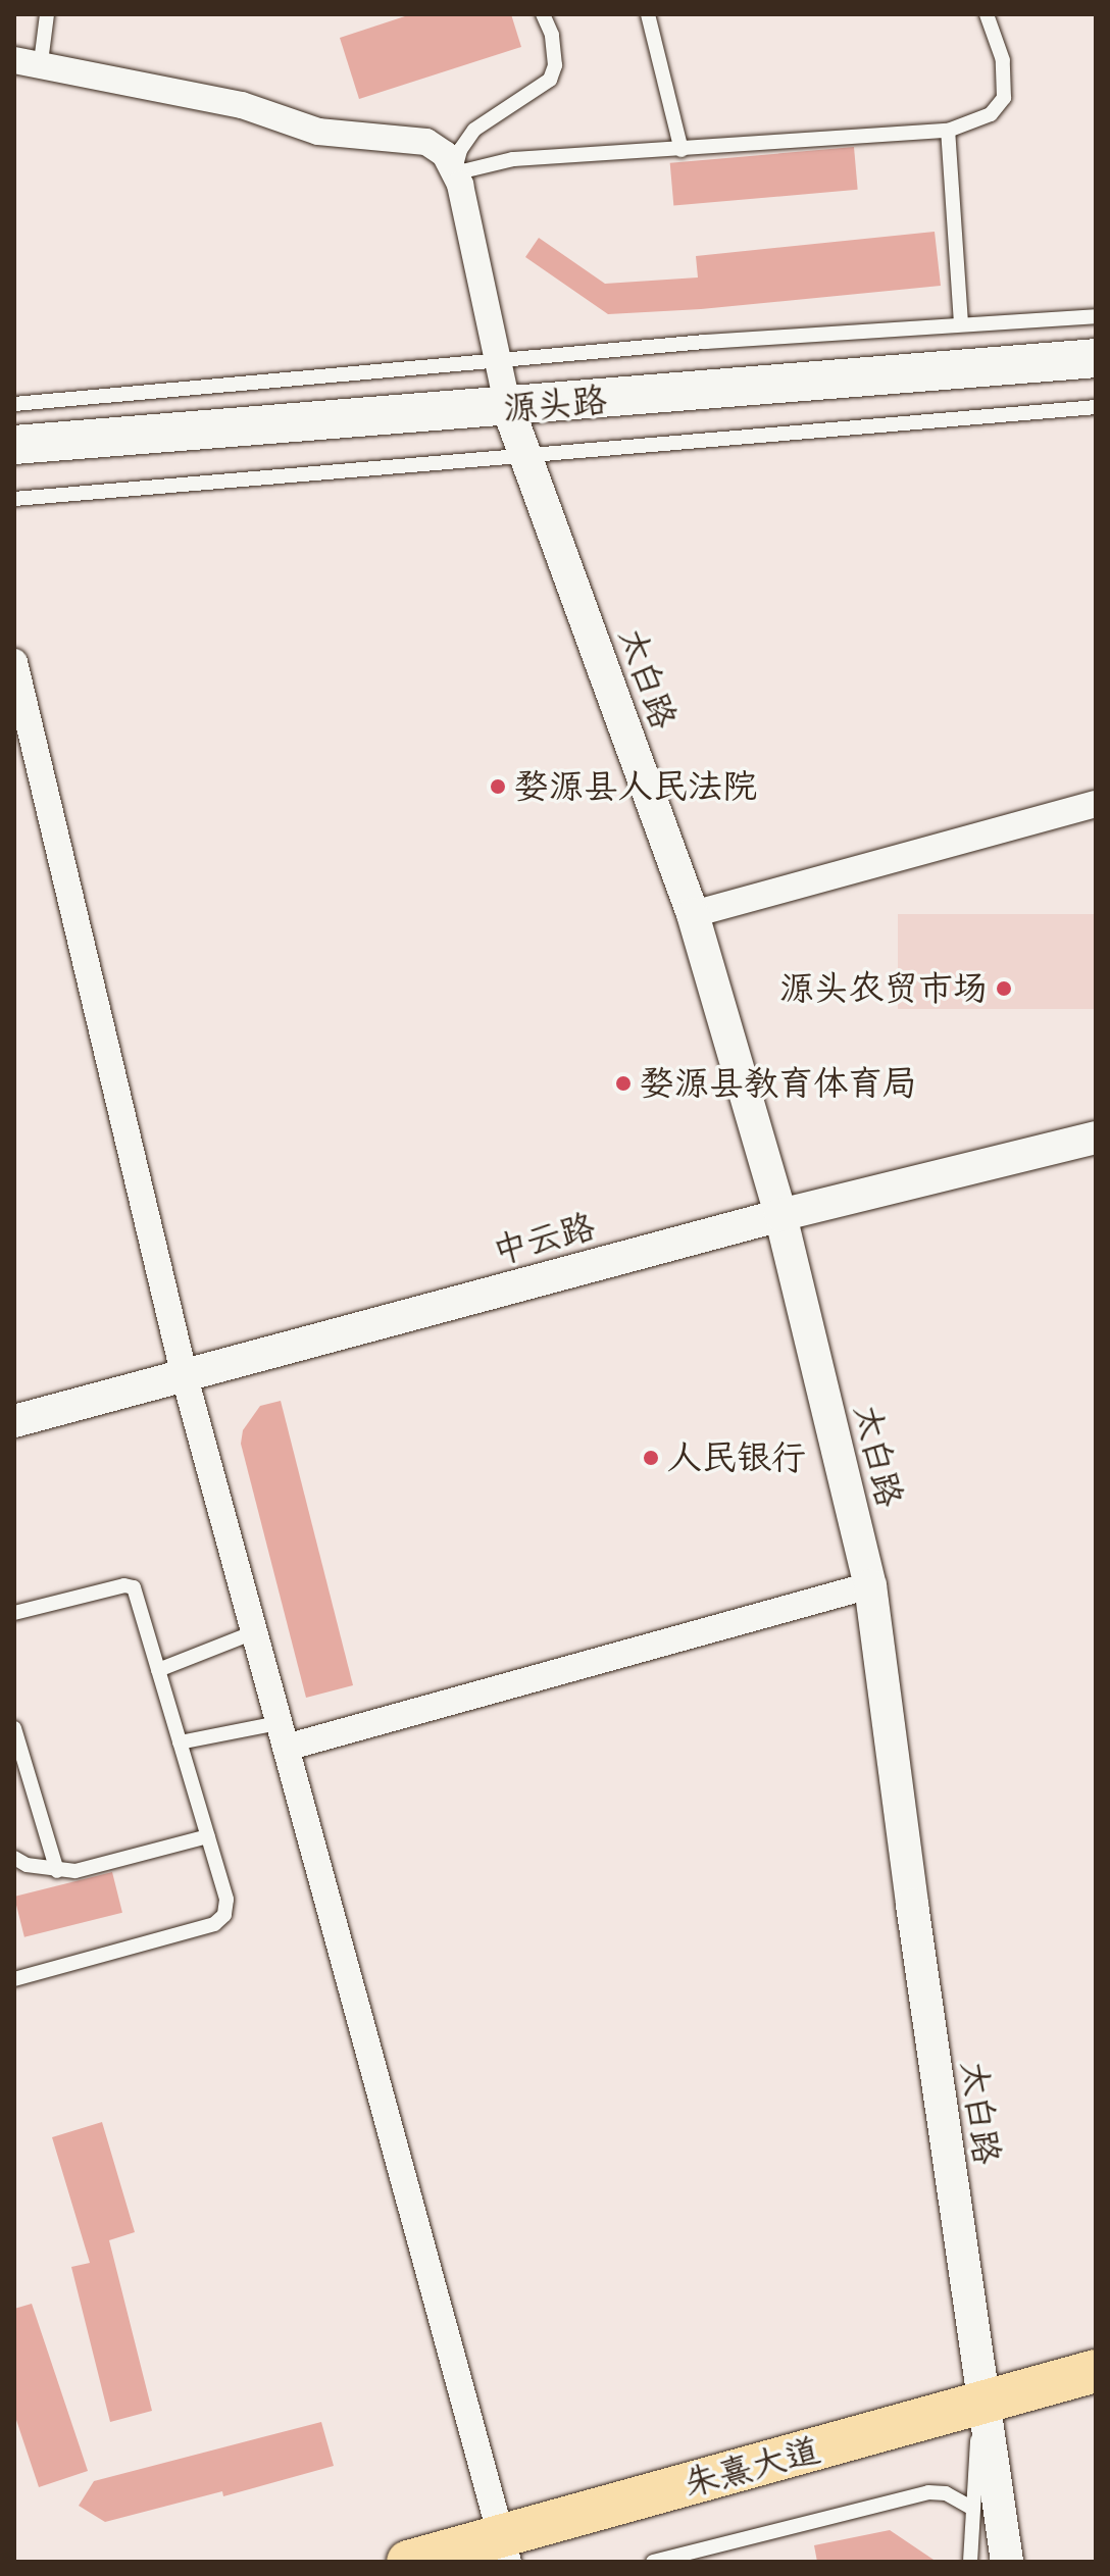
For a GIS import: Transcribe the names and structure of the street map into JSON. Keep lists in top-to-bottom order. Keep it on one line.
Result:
{"streets":{"main road":["源头路","朱熹大道"],"street":["太白路","中云路"]},"crossings":[["源头路","太白路"],["太白路","中云路"],["太白路","朱熹大道"]],"places":["婺源县人民法院","源头农贸市场","婺源县教育体育局","人民银行"]}
